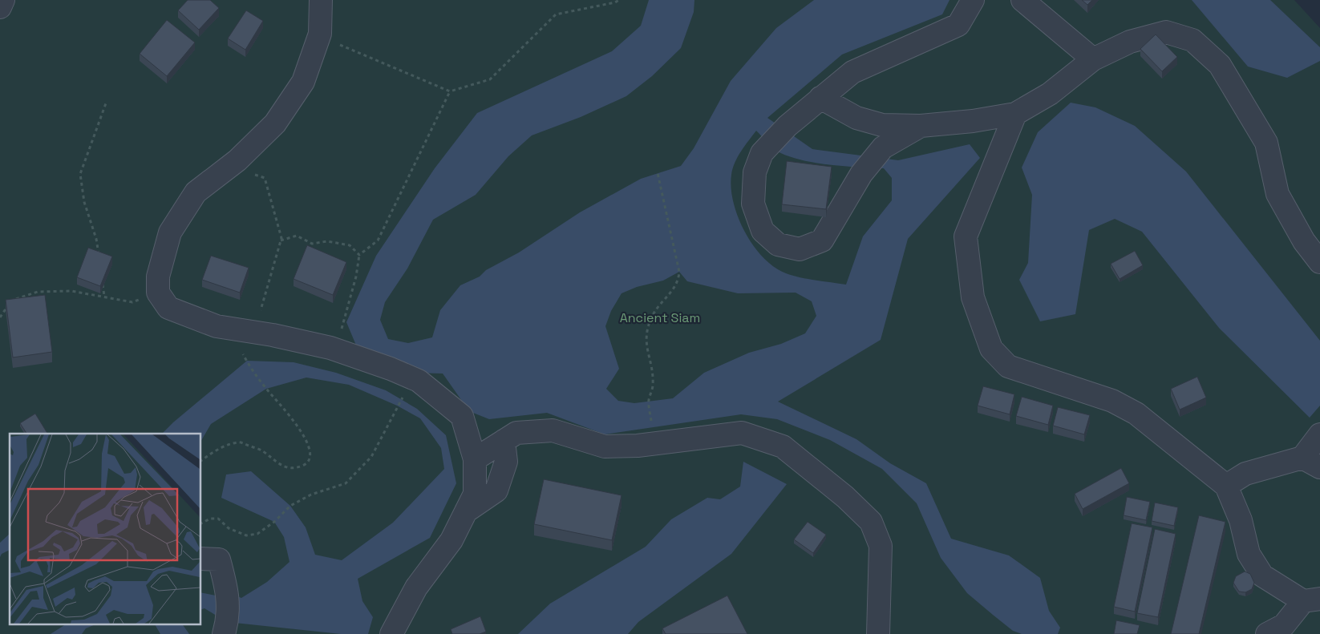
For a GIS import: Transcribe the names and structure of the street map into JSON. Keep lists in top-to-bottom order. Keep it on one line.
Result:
{"parks":["Ancient Siam"]}
